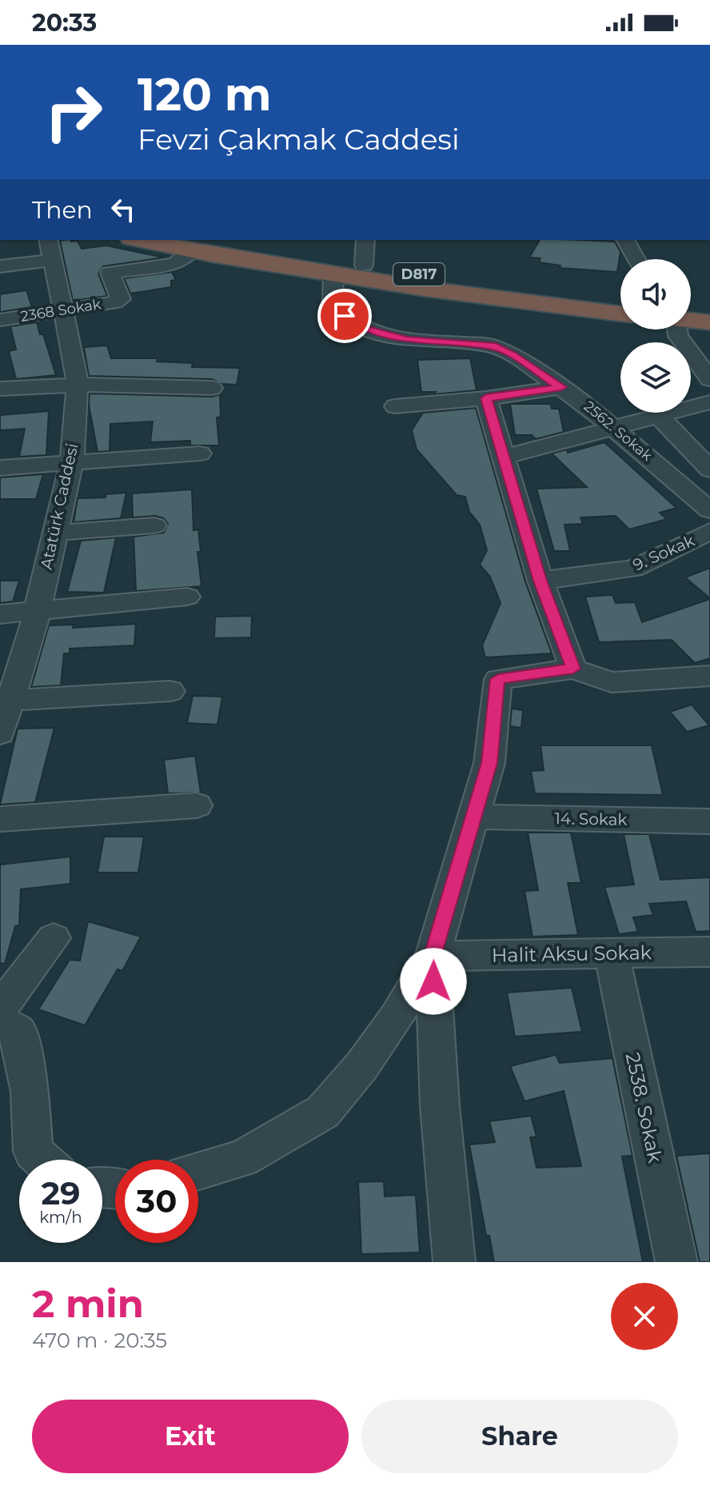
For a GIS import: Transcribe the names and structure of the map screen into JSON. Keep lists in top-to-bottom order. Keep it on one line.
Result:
{"streets":{"highway":["D817"],"street":["2368 Sokak","2562. Sokak","Atatürk Caddesi","9. Sokak","14. Sokak","Halit Aksu Sokak","2538. Sokak"]},"crossings":[["D817","2368 Sokak"],["D817","2562. Sokak"],["2368 Sokak","Atatürk Caddesi"],["Halit Aksu Sokak","2538. Sokak"]],"page":{"status":"20:33","turn":["120 m","Fevzi Çakmak Caddesi"],"then":"Then","speed":"29 km/h","limit":"30","heading":["2 min","470 m · 20:35"],"buttons":["Exit","Share"]}}
